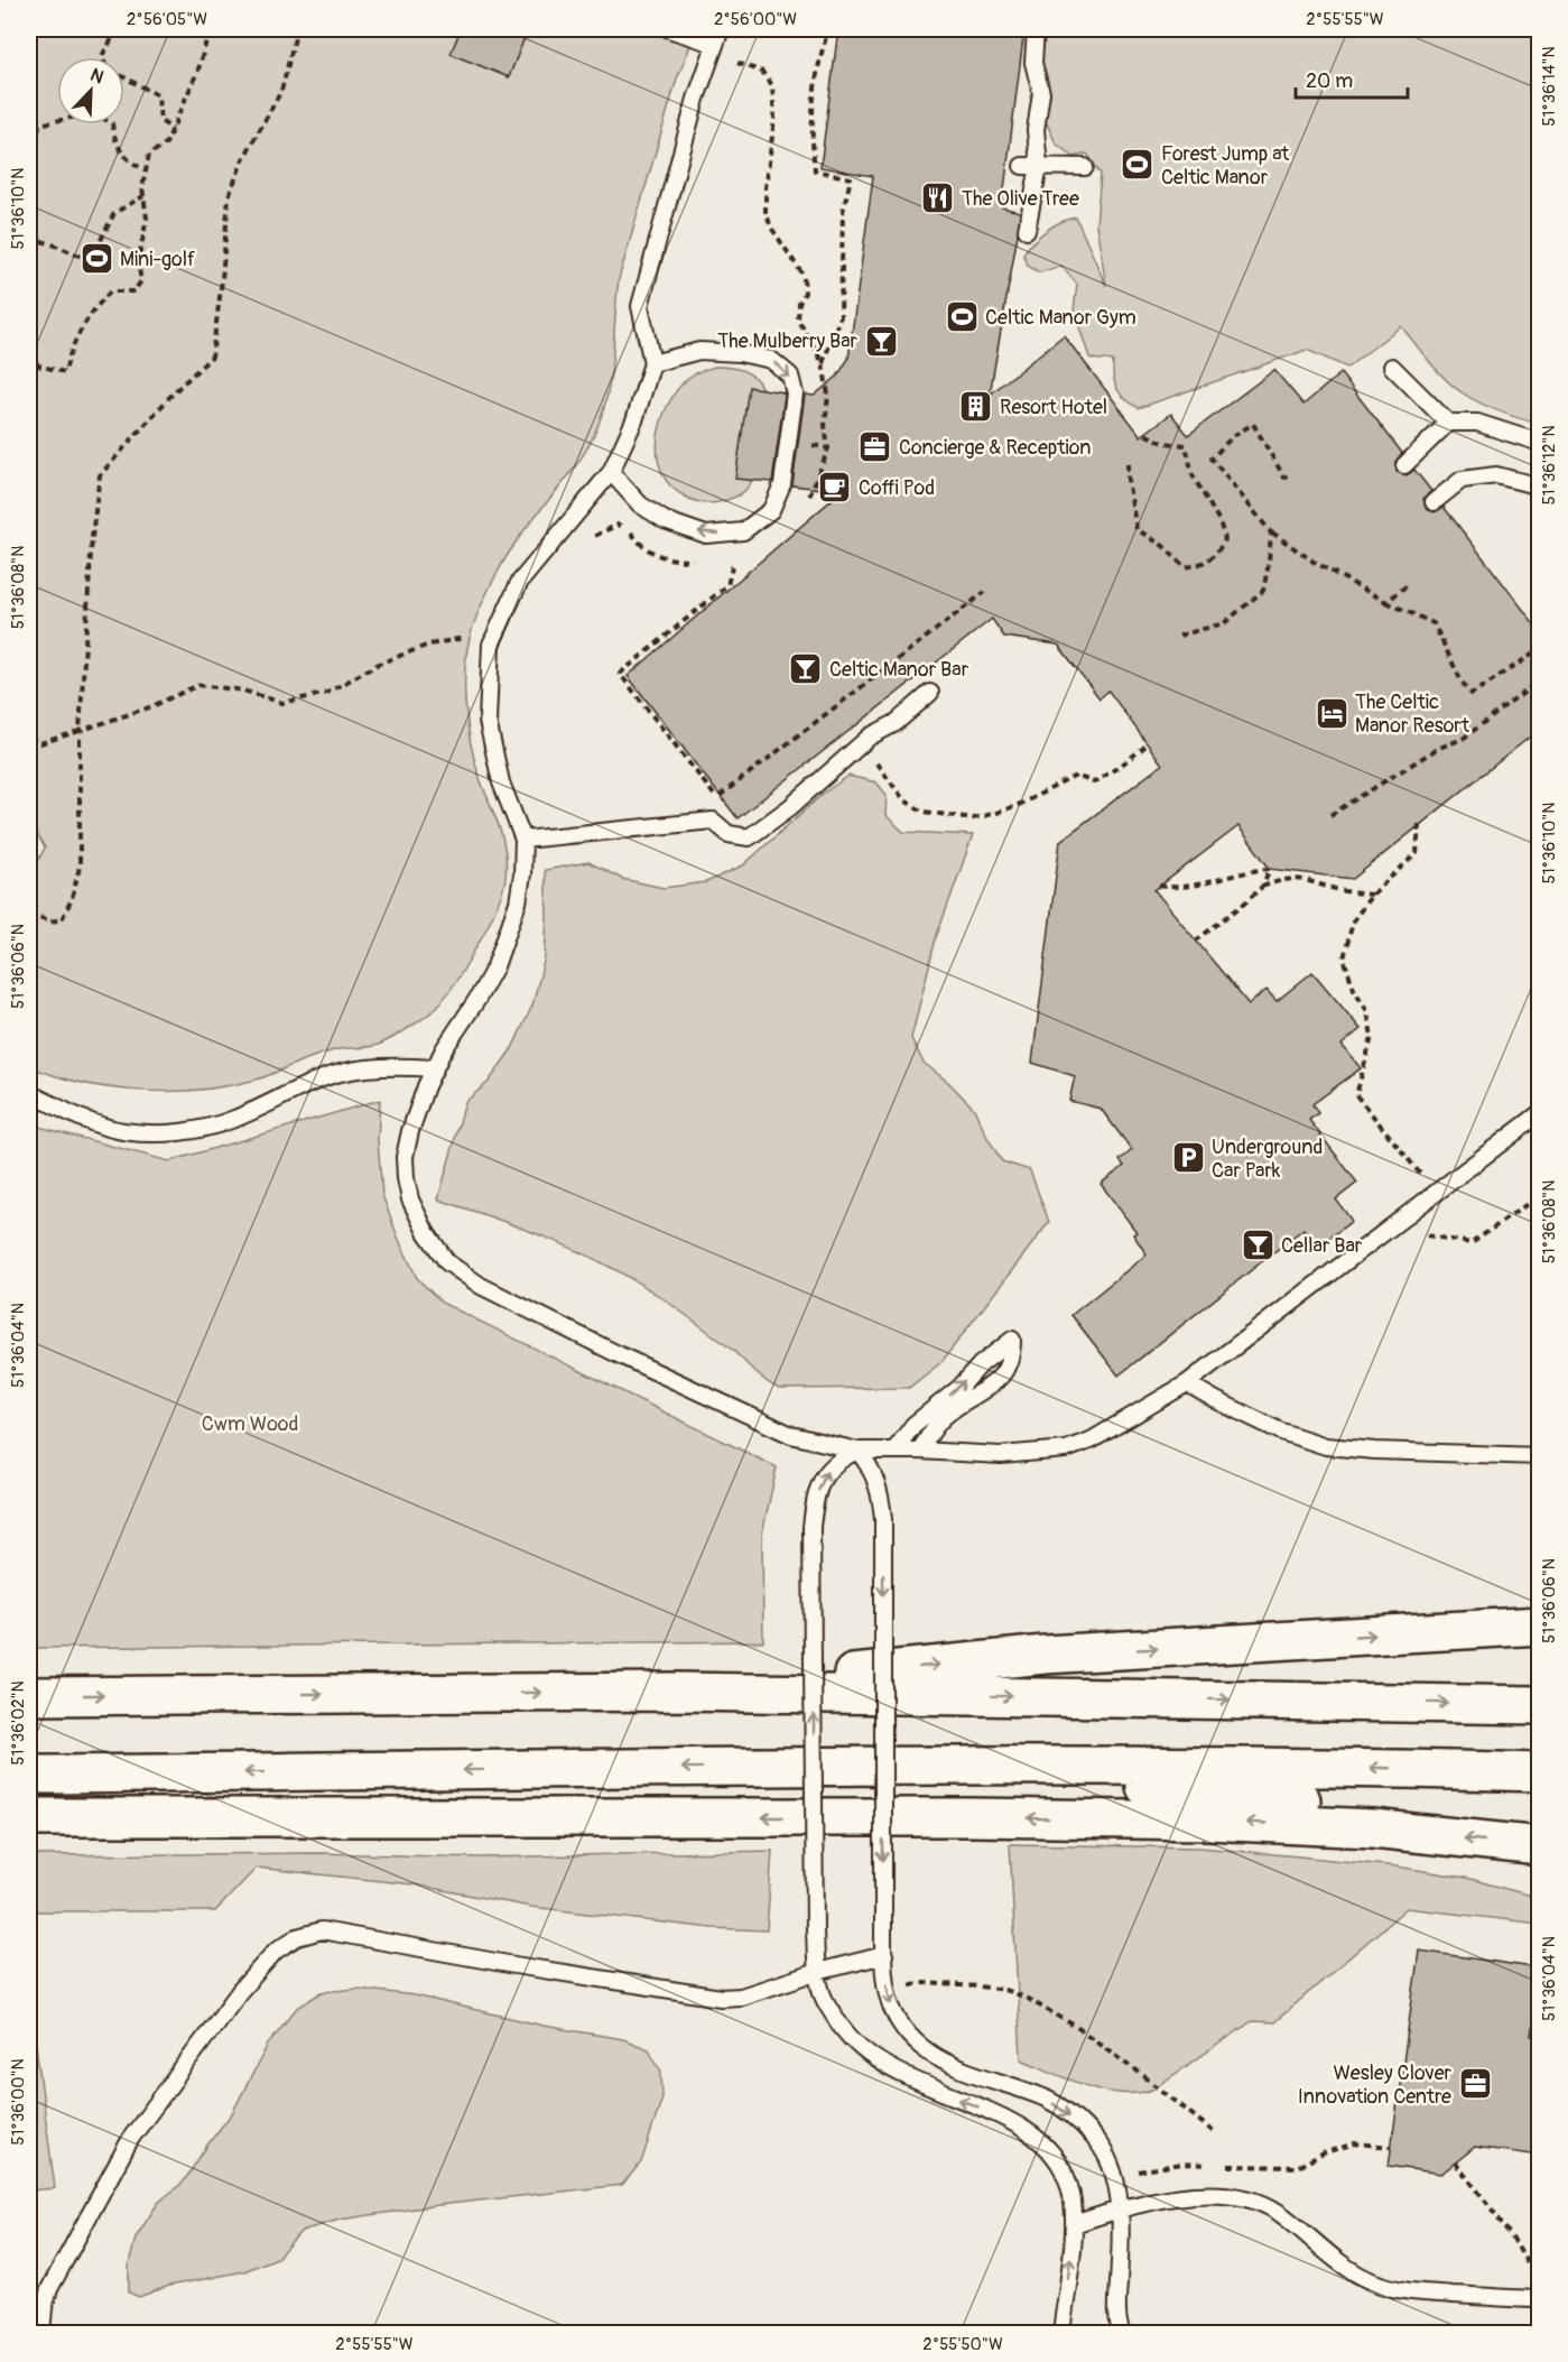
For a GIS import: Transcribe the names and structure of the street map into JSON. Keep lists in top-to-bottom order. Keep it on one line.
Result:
{"parks":["Cwm Wood"],"places":{"sports":["Forest Jump at Celtic Manor","Mini-golf","Celtic Manor Gym"],"restaurant":["The Olive Tree"],"bar":["The Mulberry Bar","Celtic Manor Bar","Cellar Bar"],"building":["Resort Hotel"],"office":["Concierge & Reception","Wesley Clover Innovation Centre"],"cafe":["Coffi Pod"],"hotel":["The Celtic Manor Resort"],"parking":["Underground Car Park"]},"scale_bar":"20 m","north":"top right","coordinates":["2°56'05\"W","2°56'00\"W","2°55'55\"W","51°36'14\"N","51°36'10\"N","51°36'12\"N","51°36'08\"N","51°36'06\"N","51°36'04\"N","51°36'02\"N","51°36'00\"N","2°55'50\"W"]}
